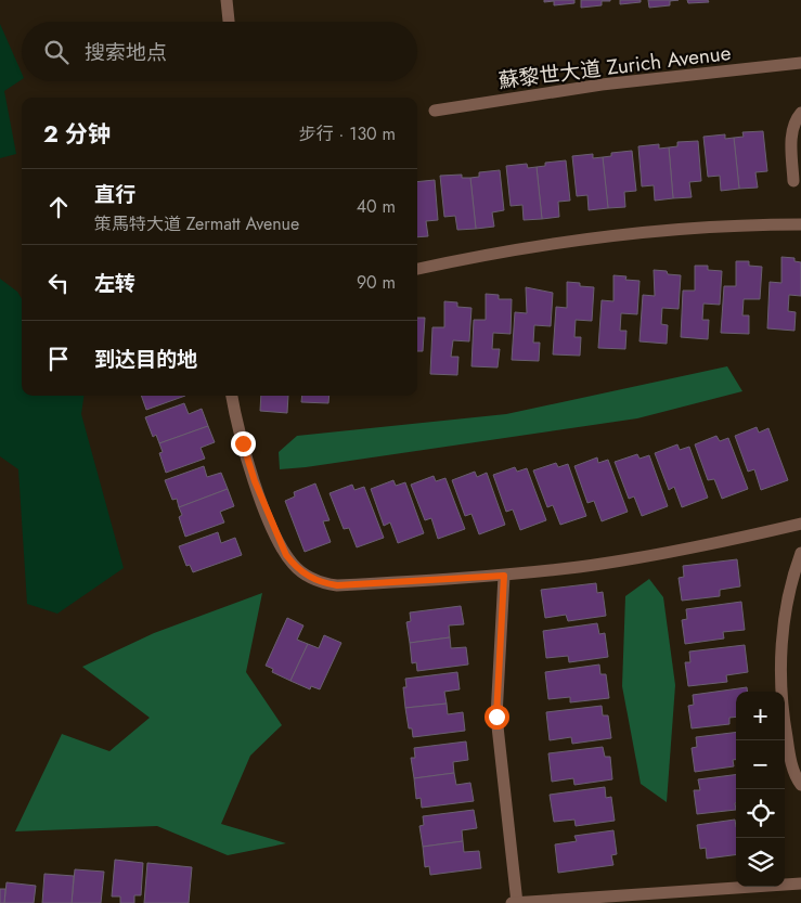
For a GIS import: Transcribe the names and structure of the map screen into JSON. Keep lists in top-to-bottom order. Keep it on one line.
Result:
{"streets":{"lane":["蘇黎世大道 Zurich Avenue"]},"page":{"search":"搜索地点","heading":["2 分钟","步行 · 130 m"],"list":[["直行","策馬特大道 Zermatt Avenue","40 m"],["左转","90 m"],"到达目的地"],"map_buttons":["+","−"]}}
